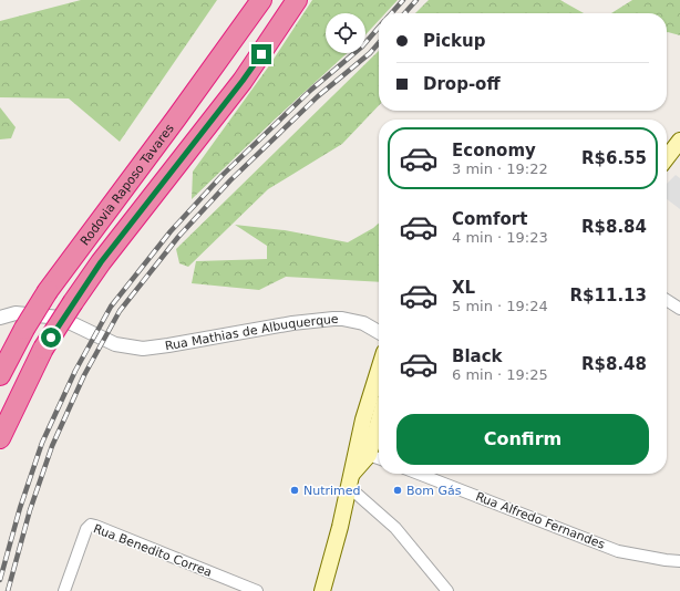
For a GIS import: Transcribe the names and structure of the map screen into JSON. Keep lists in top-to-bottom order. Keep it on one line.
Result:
{"streets":{"highway":["Rodovia Raposo Tavares"],"street":["Rua Mathias de Albuquerque","Rua Alfredo Fernandes","Rua Benedito Correa"]},"places":["Nutrimed","Bom Gás"],"page":{"banner":["Pickup","Drop-off"],"list":[{"name":"Economy","note":"3 min · 19:22","value":"R$6.55"},{"name":"Comfort","note":"4 min · 19:23","value":"R$8.84"},{"name":"XL","note":"5 min · 19:24","value":"R$11.13"},{"name":"Black","note":"6 min · 19:25","value":"R$8.48"}],"buttons":"Confirm"}}
